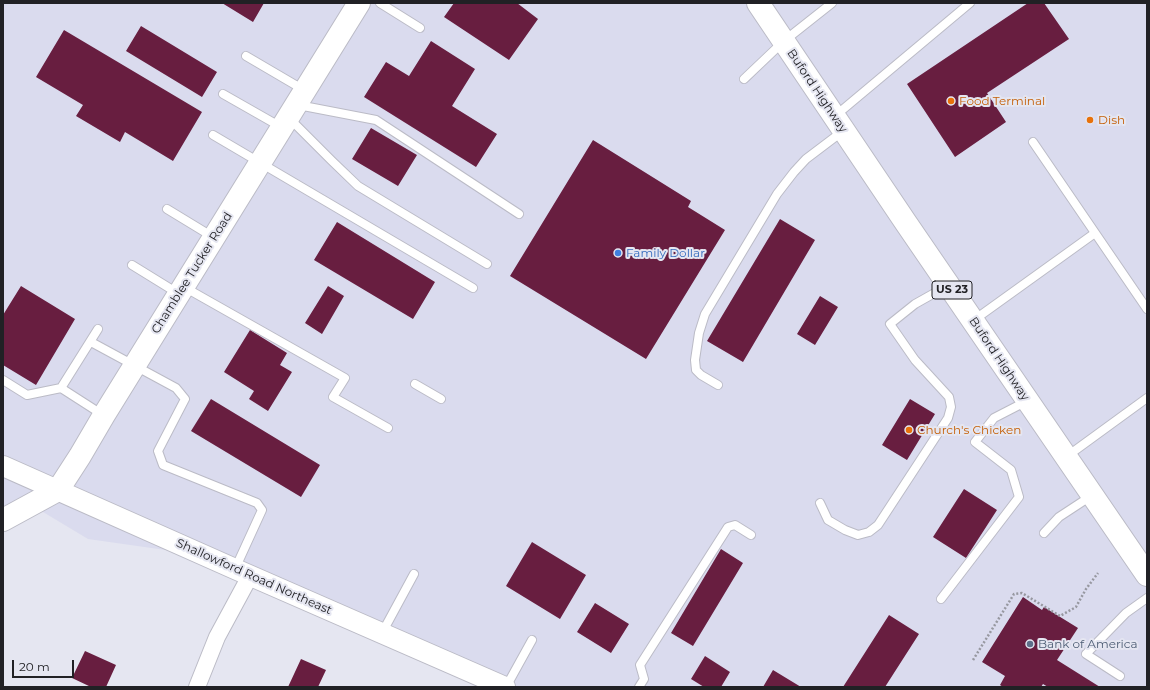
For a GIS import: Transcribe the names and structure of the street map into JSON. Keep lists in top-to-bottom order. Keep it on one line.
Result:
{"streets":{"main road":["Buford Highway","Chamblee Tucker Road","US 23"],"street":["Shallowford Road Northeast"]},"crossings":[["Chamblee Tucker Road","Shallowford Road Northeast"]],"places":["Food Terminal","Dish","Family Dollar","Church's Chicken","Bank of America"],"scale_bar":"20 m"}
